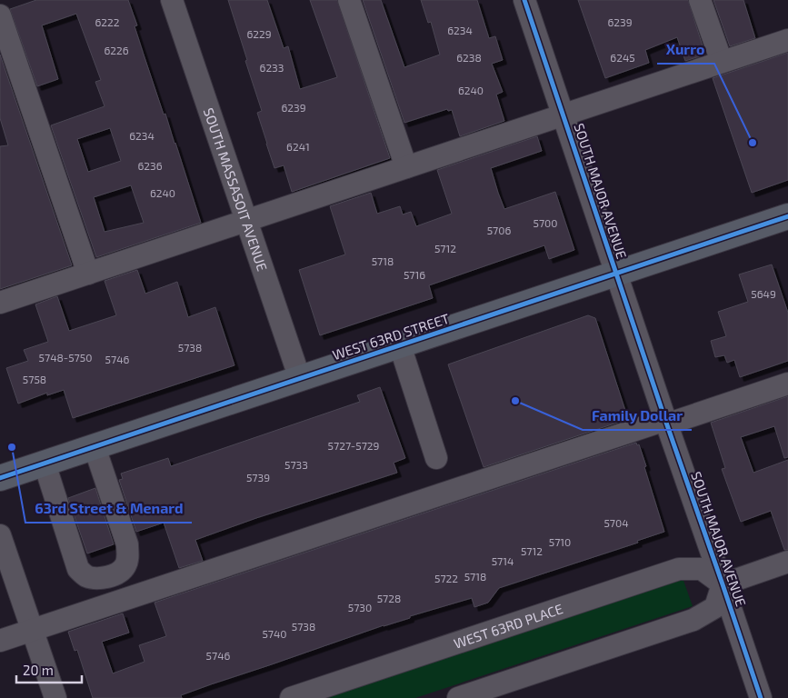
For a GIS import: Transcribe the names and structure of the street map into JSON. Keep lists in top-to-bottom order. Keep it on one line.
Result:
{"streets":{"main road":["WEST 63RD STREET"],"street":["SOUTH MASSASOIT AVENUE","SOUTH MAJOR AVENUE","WEST 63RD PLACE"]},"crossings":[["SOUTH MASSASOIT AVENUE","WEST 63RD STREET"],["SOUTH MAJOR AVENUE","WEST 63RD STREET"],["SOUTH MAJOR AVENUE","WEST 63RD PLACE"]],"places":["Xurro","Family Dollar","63rd Street & Menard"],"house_numbers":["6222","6239","6234","6229","6226","6238","6245","6233","6240","6239","6234","6241","6236","6240","5700","5706","5712","5718","5716","5649","5738","5748-5750","5746","5758","5727-5729","5733","5739","5704","5710","5712","5714","5718","5722","5728","5730","5738","5740","5746"],"scale_bar":"20 m"}
